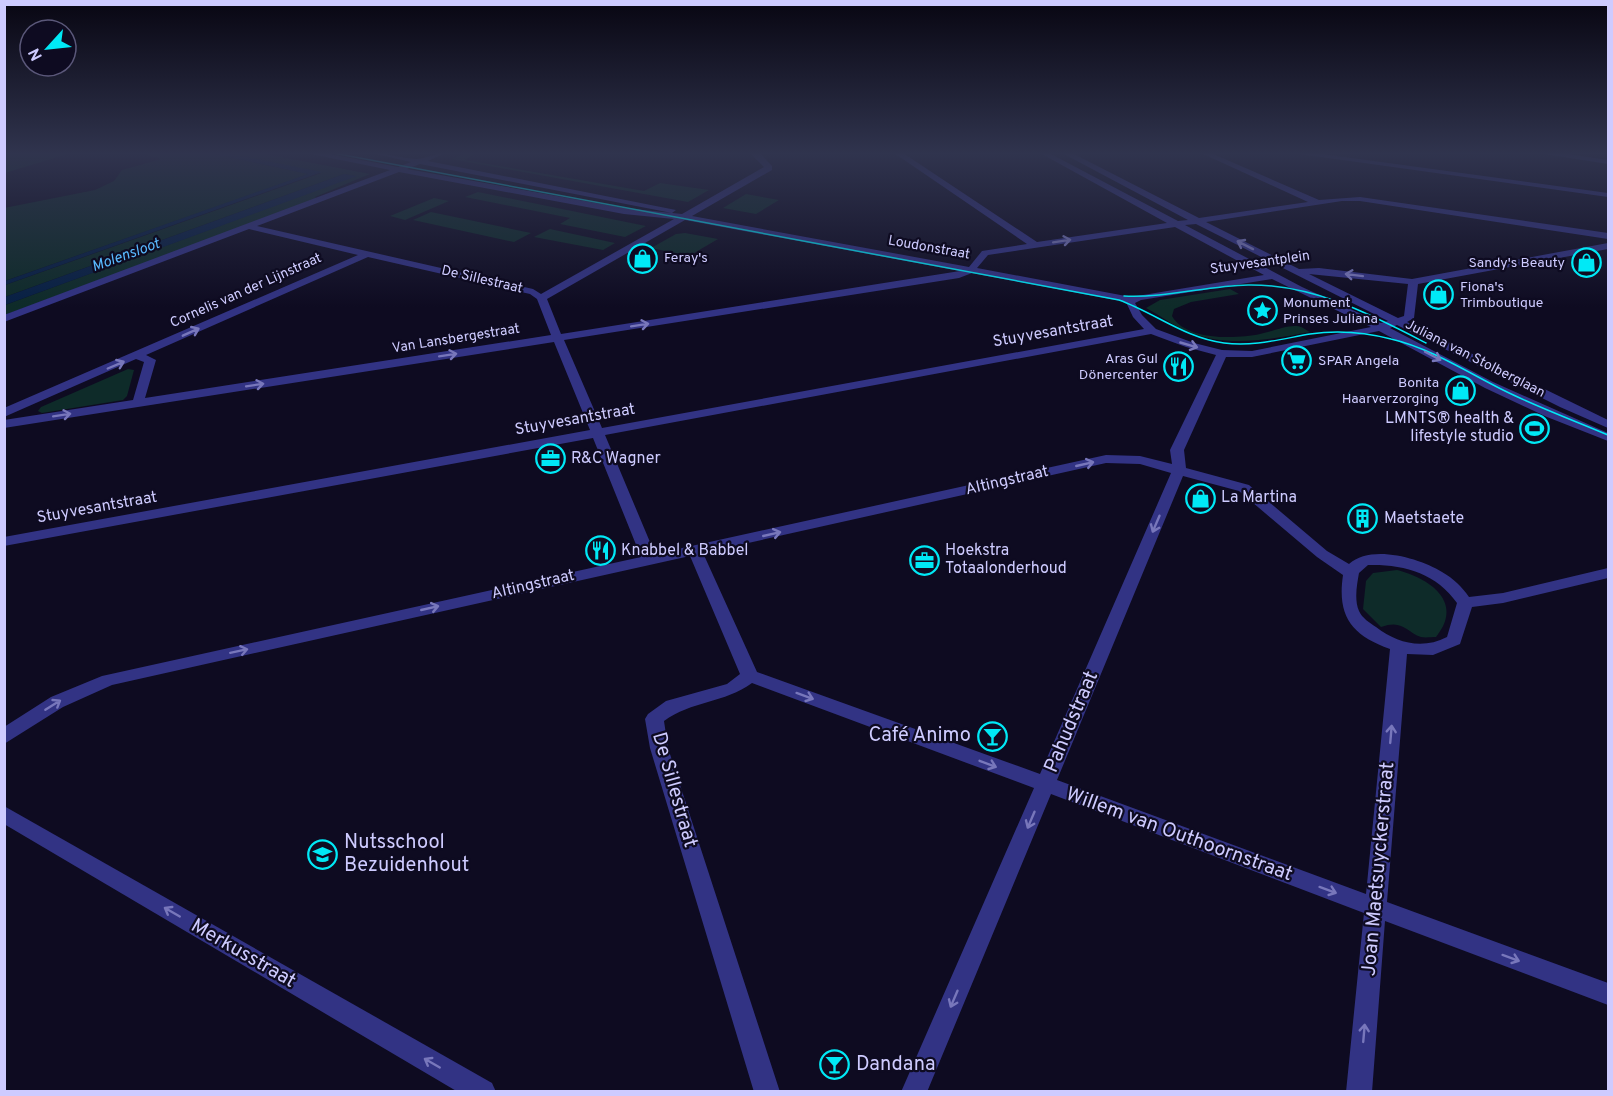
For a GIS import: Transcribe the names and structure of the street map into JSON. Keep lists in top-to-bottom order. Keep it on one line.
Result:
{"streets":{"street":["Loudonstraat","Stuyvesantplein","De Sillestraat","Cornelis van der Lijnstraat","Stuyvesantstraat","Van Lansbergestraat","Juliana van Stolberglaan","Altingstraat","Pahudstraat","Willem van Outhoornstraat","Joan Maetsuyckerstraat","Merkusstraat"]},"crossings":[["Loudonstraat","Stuyvesantplein"],["Loudonstraat","Van Lansbergestraat"],["Stuyvesantplein","Juliana van Stolberglaan"],["De Sillestraat","Cornelis van der Lijnstraat"],["De Sillestraat","Stuyvesantstraat"],["De Sillestraat","Van Lansbergestraat"],["De Sillestraat","Altingstraat"],["De Sillestraat","Willem van Outhoornstraat"],["Altingstraat","Pahudstraat"],["Altingstraat","Joan Maetsuyckerstraat"],["Pahudstraat","Willem van Outhoornstraat"],["Willem van Outhoornstraat","Joan Maetsuyckerstraat"]],"one_way":["Altingstraat","Pahudstraat","Willem van Outhoornstraat","Joan Maetsuyckerstraat","Merkusstraat"],"water":["Molensloot"],"places":{"shop":["Feray's","Sandy's Beauty","Fiona's Trimboutique","Bonita Haarverzorging","La Martina"],"place":["Monument Prinses Juliana"],"supermarket":["SPAR Angela"],"restaurant":["Aras Gul Dönercenter","Knabbel & Babbel"],"sports":["LMNTS® health & lifestyle studio"],"office":["R&C Wagner","Hoekstra Totaalonderhoud"],"building":["Maetstaete"],"bar":["Café Animo","Dandana"],"school or university":["Nutsschool Bezuidenhout"]},"north":"bottom left"}
